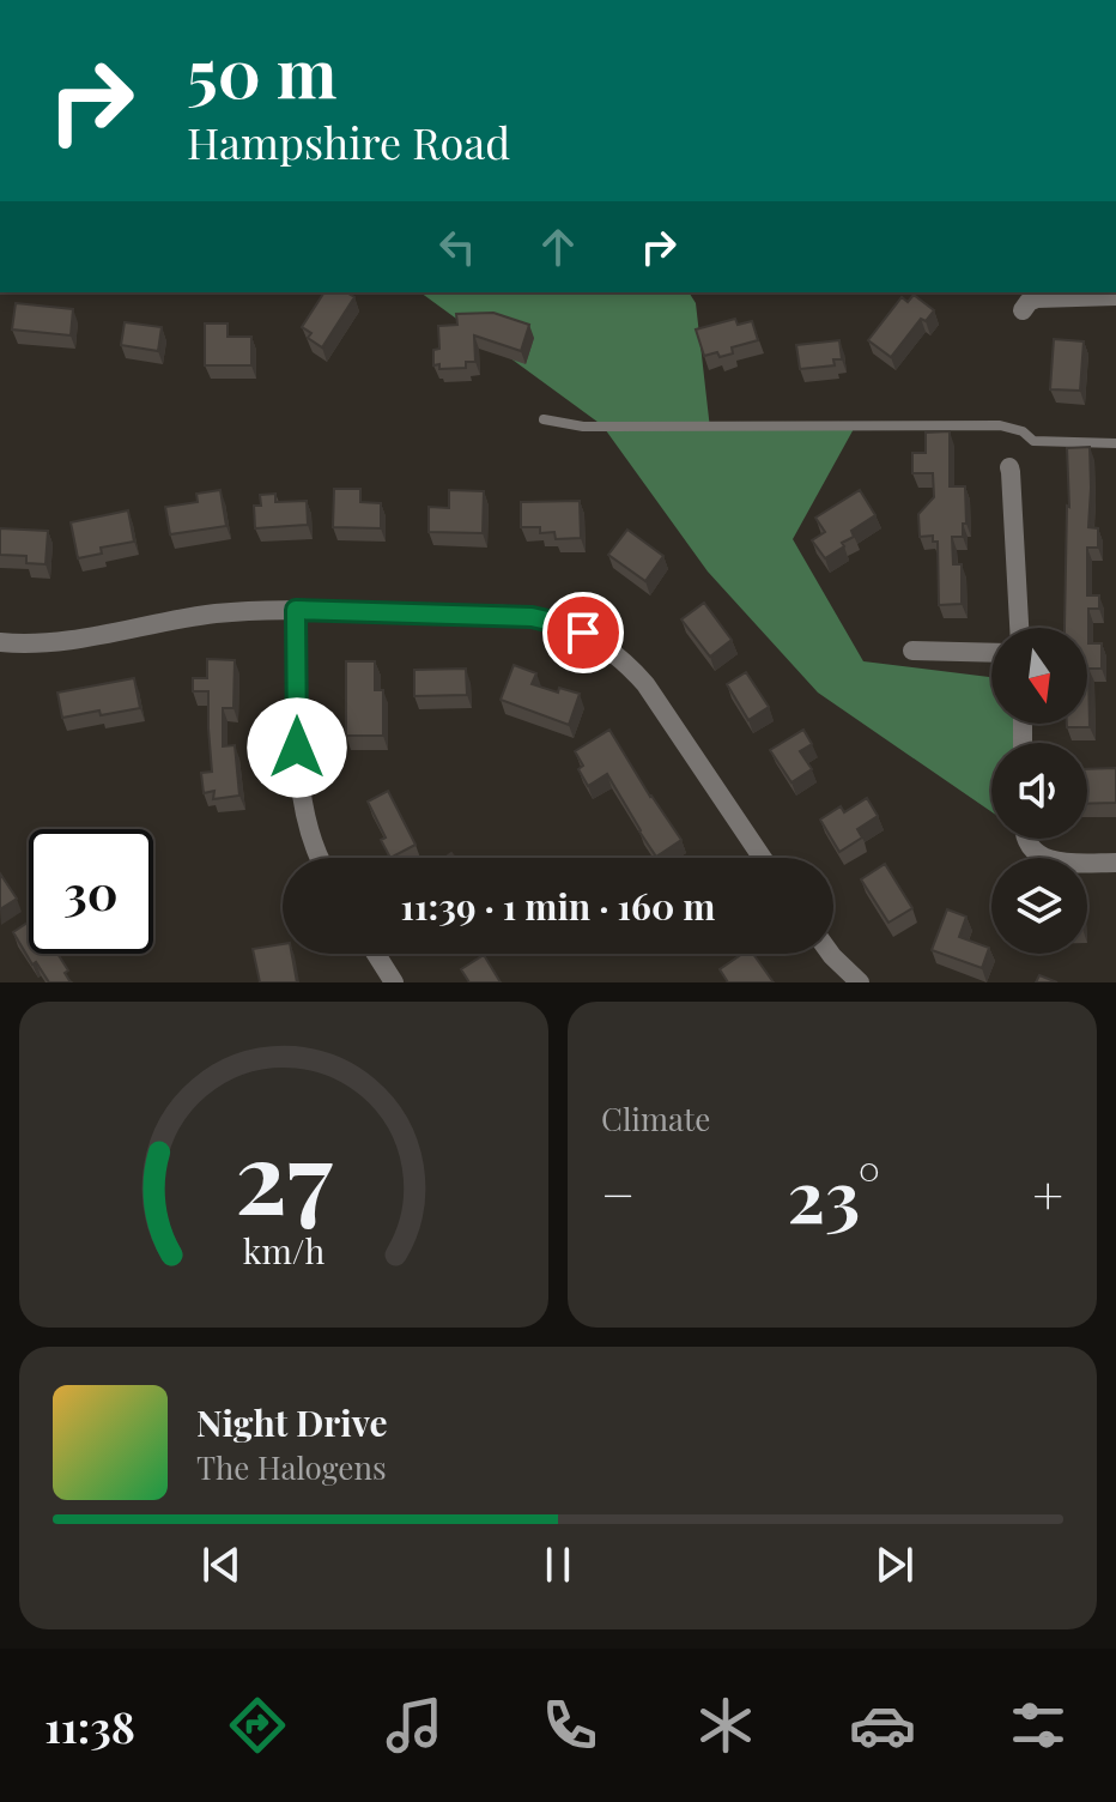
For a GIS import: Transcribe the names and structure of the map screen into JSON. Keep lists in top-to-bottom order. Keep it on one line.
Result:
{"north":"bottom","page":{"turn":["50 m","Hampshire Road"],"limit":"30","trip":"11:39 · 1 min · 160 m","tile":"Climate","heat":["−","23°","+"],"song":["Night Drive","The Halogens"],"tabs":"11:38","gauge":["27","km/h"]}}
